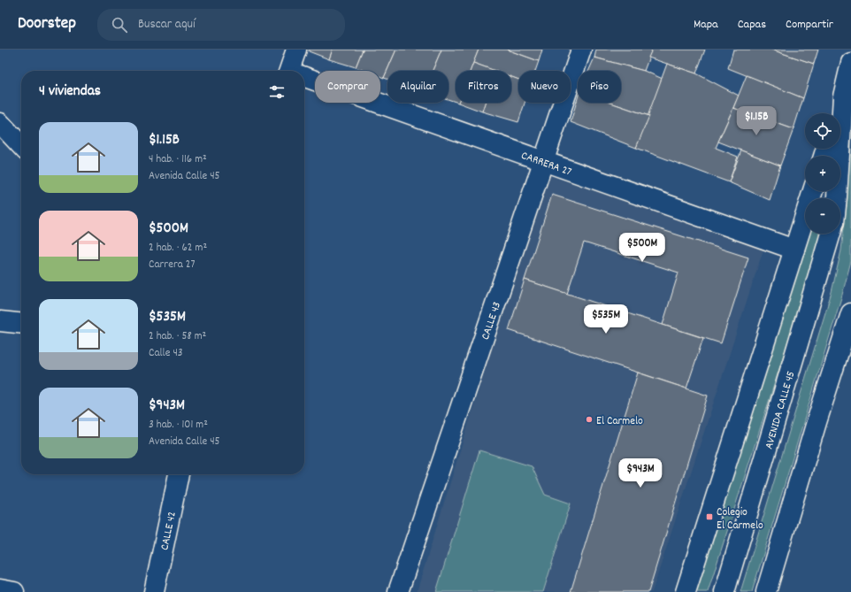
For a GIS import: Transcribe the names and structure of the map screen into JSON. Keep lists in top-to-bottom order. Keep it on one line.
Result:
{"streets":{"street":["CARRERA 27","CALLE 43","AVENIDA CALLE 45","CALLE 42"]},"crossings":[["CARRERA 27","CALLE 43"]],"places":{"other":["El Carmelo"],"transit":["Colegio El Carmelo"]},"page":{"header":"Doorstep","search":"Buscar aquí","nav":["Mapa","Capas","Compartir"],"chip":["Comprar","Alquilar","Filtros","Nuevo","Piso"],"heading":"4 viviendas","price":["$1.15B","$500M","$535M","$943M"],"map_buttons":["+","−"],"list":[{"name":"$1.15B","note":"4 hab. · 116 m² · Avenida Calle 45"},{"name":"$500M","note":"2 hab. · 62 m² · Carrera 27"},{"name":"$535M","note":"2 hab. · 58 m² · Calle 43"},{"name":"$943M","note":"3 hab. · 101 m² · Avenida Calle 45"}]}}
